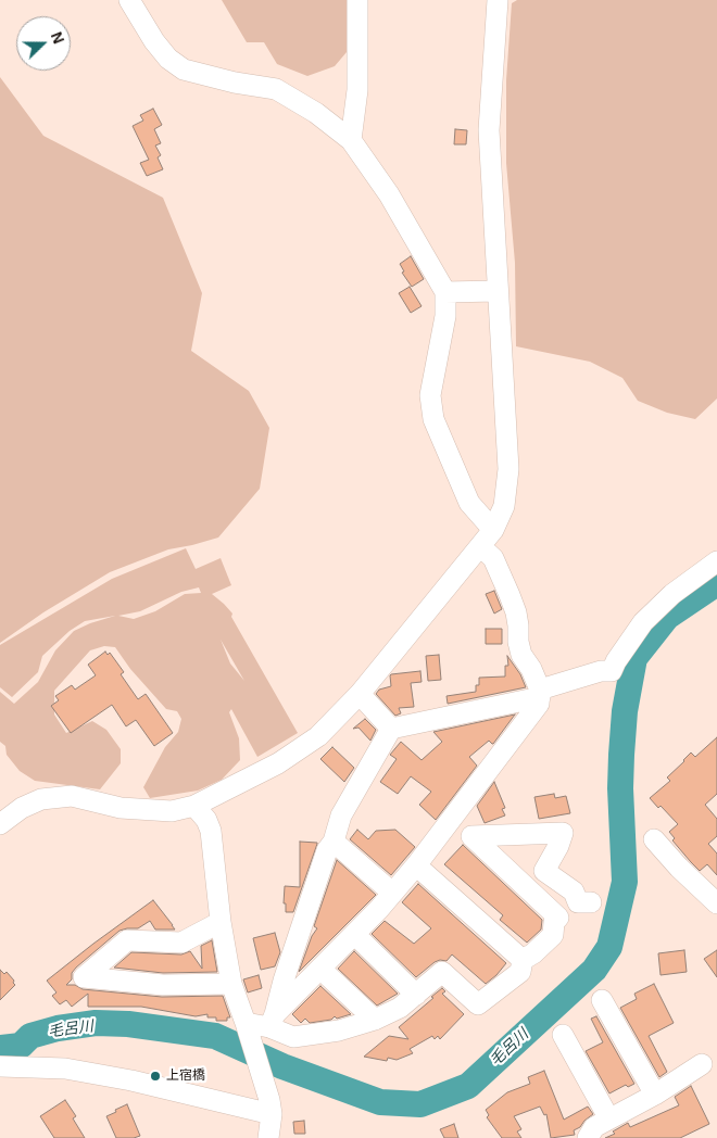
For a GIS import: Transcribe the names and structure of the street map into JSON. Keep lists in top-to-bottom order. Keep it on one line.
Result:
{"water":["毛呂川"],"places":["上宿橋"],"north":"right"}
